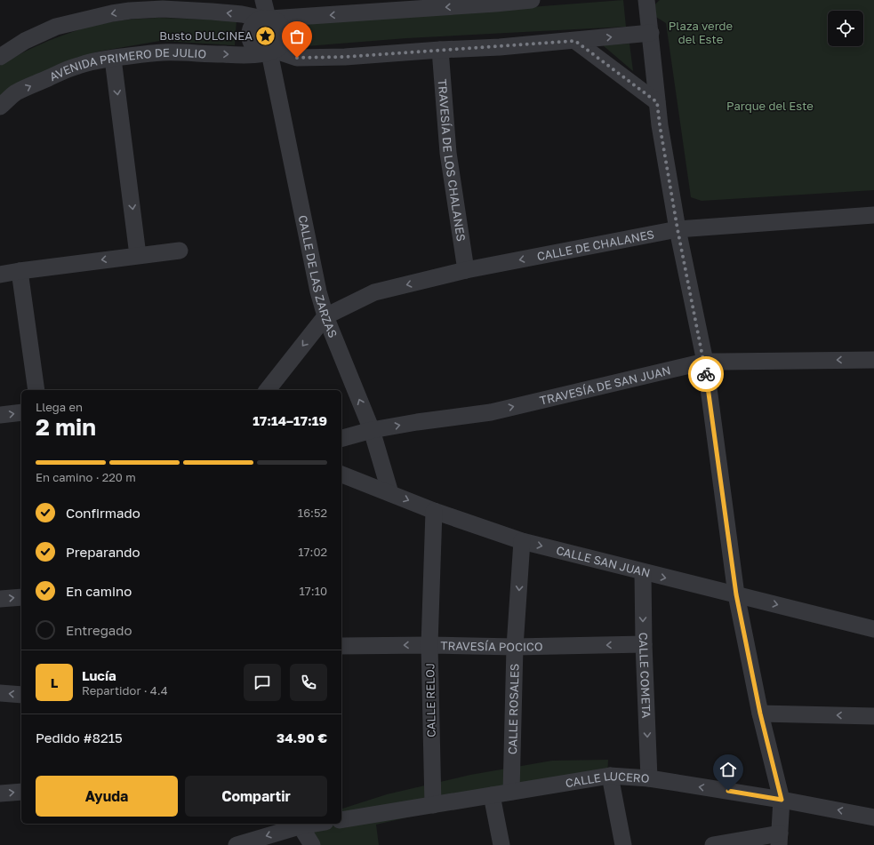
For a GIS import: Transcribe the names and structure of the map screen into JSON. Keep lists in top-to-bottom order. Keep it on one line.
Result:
{"streets":{"street":["AVENIDA PRIMERO DE JULIO","TRAVESÍA DE LOS CHALANES","CALLE DE CHALANES","CALLE DE LAS ZARZAS","TRAVESÍA DE SAN JUAN","CALLE SAN JUAN","TRAVESÍA POCICO","CALLE COMETA","CALLE RELOJ","CALLE ROSALES","CALLE LUCERO"]},"crossings":[["AVENIDA PRIMERO DE JULIO","TRAVESÍA DE LOS CHALANES"],["AVENIDA PRIMERO DE JULIO","CALLE DE LAS ZARZAS"],["TRAVESÍA DE LOS CHALANES","CALLE DE CHALANES"],["CALLE DE CHALANES","CALLE DE LAS ZARZAS"],["CALLE DE LAS ZARZAS","TRAVESÍA DE SAN JUAN"],["CALLE DE LAS ZARZAS","CALLE SAN JUAN"],["CALLE SAN JUAN","CALLE COMETA"],["CALLE SAN JUAN","CALLE RELOJ"],["CALLE SAN JUAN","CALLE ROSALES"],["TRAVESÍA POCICO","CALLE COMETA"],["TRAVESÍA POCICO","CALLE RELOJ"],["TRAVESÍA POCICO","CALLE ROSALES"],["CALLE COMETA","CALLE LUCERO"],["CALLE RELOJ","CALLE LUCERO"],["CALLE ROSALES","CALLE LUCERO"]],"one_way":["CALLE DE CHALANES","CALLE SAN JUAN","TRAVESÍA POCICO","CALLE ROSALES"],"parks":["Plaza verde del Este","Parque del Este"],"places":{"place":["Busto DULCINEA"]},"page":{"heading":["2 min","Llega en","17:14–17:19"],"panel":["Lucía","Repartidor · 4.4","Pedido #8215","34.90 €"],"bar":"En camino · 220 m","list":[["Confirmado","16:52"],["Preparando","17:02"],["En camino","17:10"],"Entregado"],"round":"L","buttons":["Ayuda","Compartir"]}}
